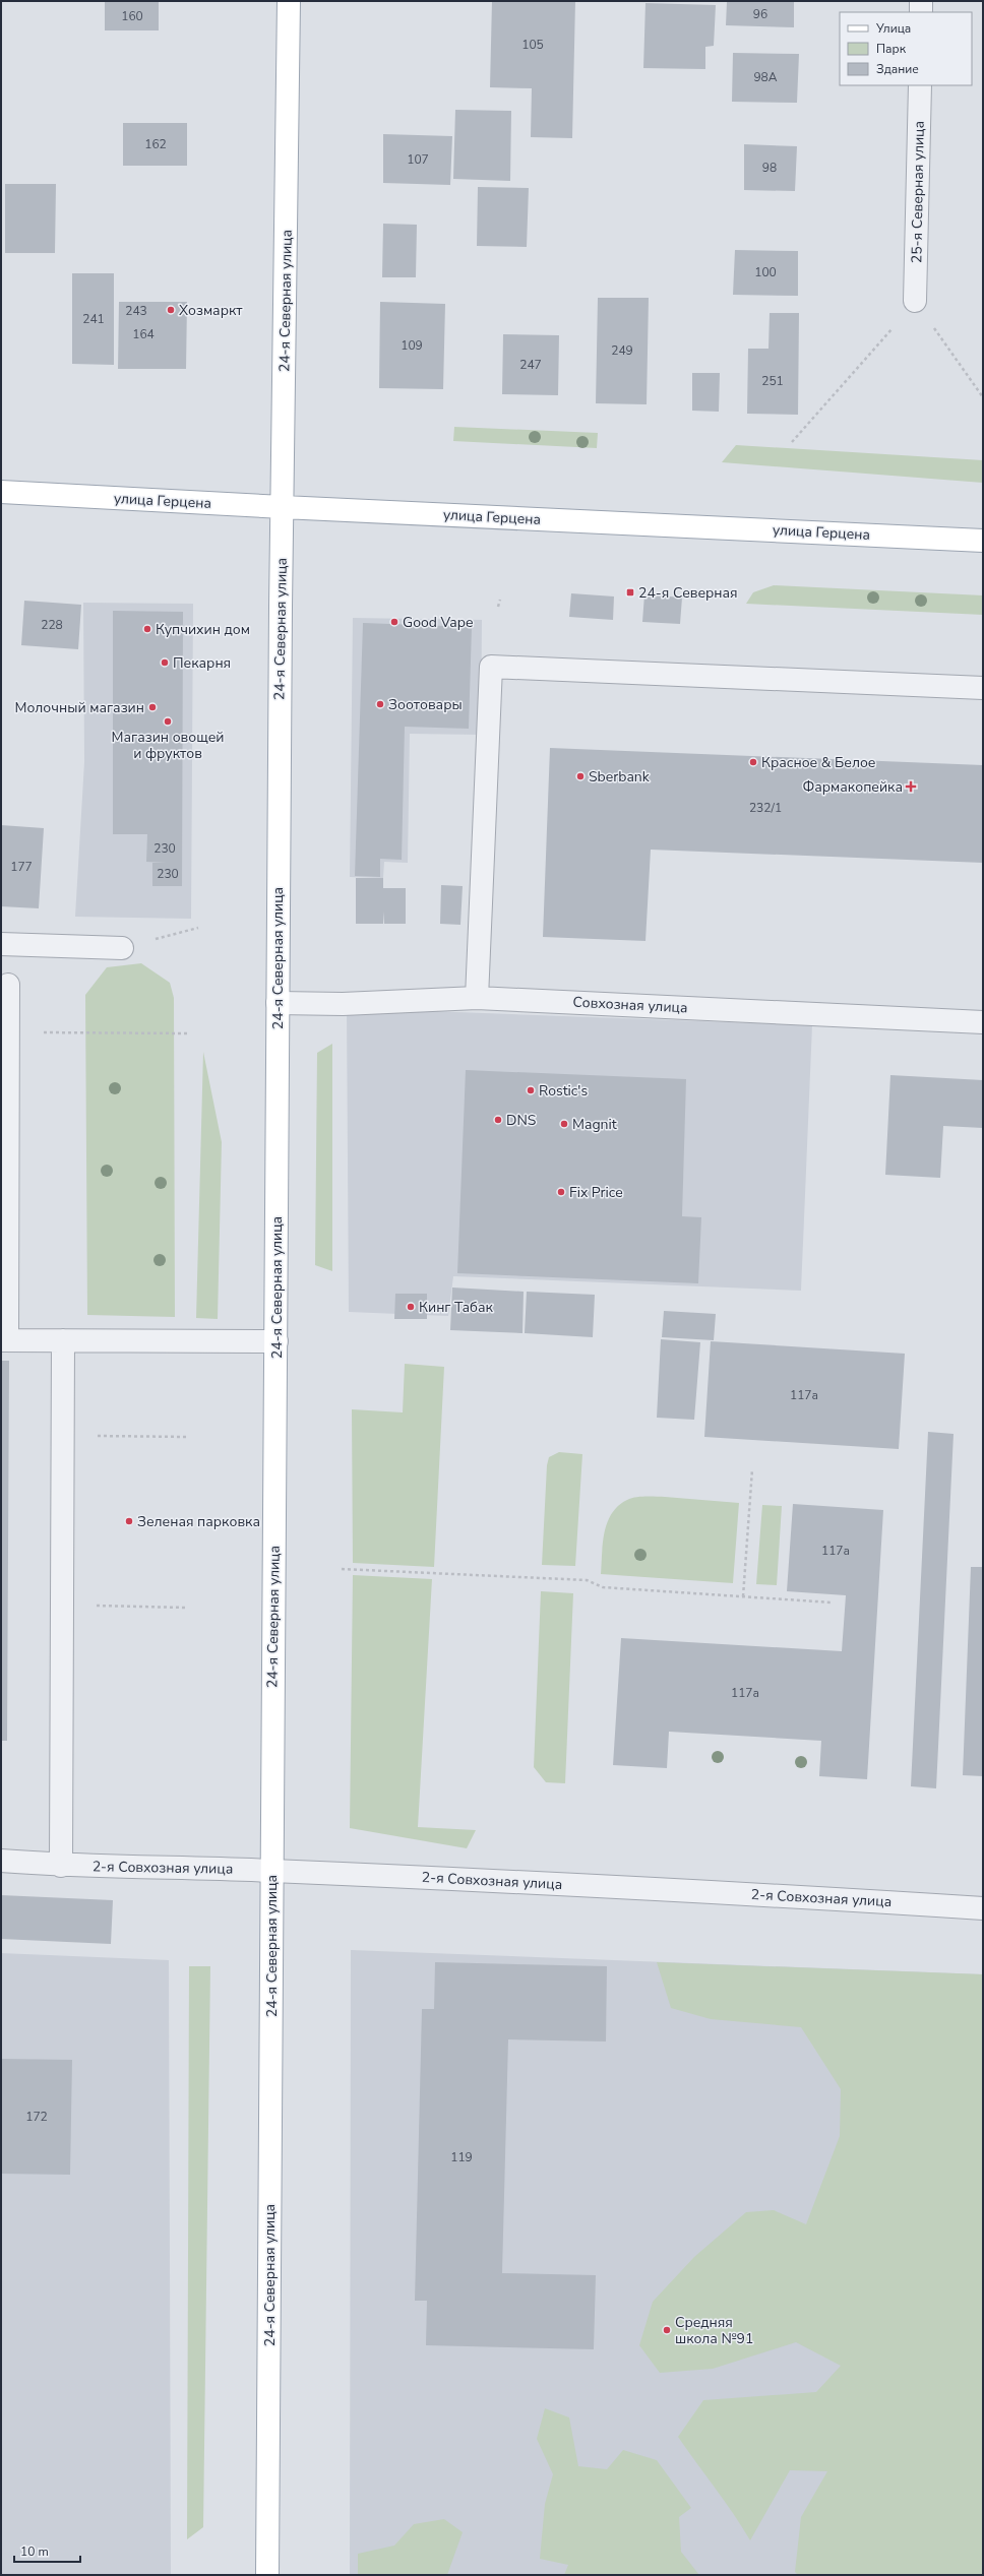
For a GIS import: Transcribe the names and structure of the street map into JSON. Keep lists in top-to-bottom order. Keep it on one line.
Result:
{"streets":{"main road":["24-я Северная улица","улица Герцена"],"street":["25-я Северная улица","Совхозная улица","2-я Совхозная улица"]},"crossings":[["24-я Северная улица","улица Герцена"],["24-я Северная улица","Совхозная улица"],["24-я Северная улица","2-я Совхозная улица"]],"places":{"other":["Хозмаркт","Good Vape","Купчихин дом","Пекарня","Зоотовары","Молочный магазин","Магазин овощей и фруктов","Красное & Белое","Sberbank","Rostic's","DNS","Magnit","Fix Price","Кинг Табак","Зеленая парковка","Средняя школа №91"],"transit":["24-я Северная"],"health":["Фармакопейка"]},"house_numbers":["96","160","105","98А","162","107","98","100","243","241","164","109","249","247","251","228","232/1","230","177","230","117а","117а","117а","172","119"],"legend":["Улица","Парк","Здание"],"scale_bar":"10 m"}
